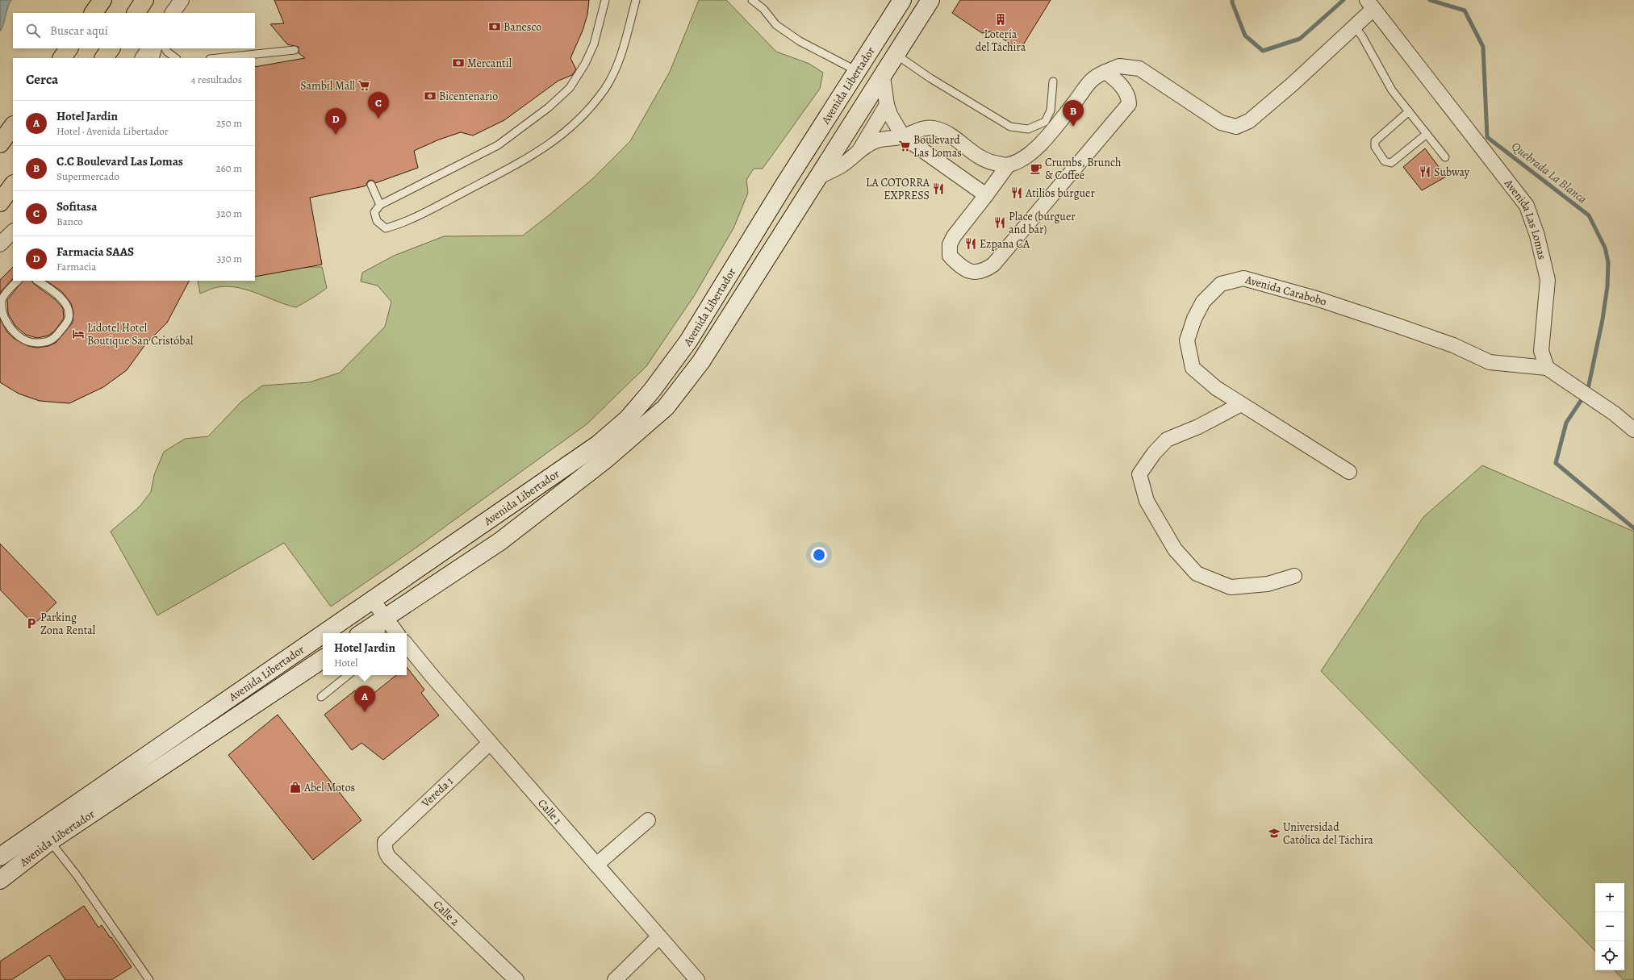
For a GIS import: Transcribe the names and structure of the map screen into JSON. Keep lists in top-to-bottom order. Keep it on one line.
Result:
{"streets":{"main road":["Avenida Libertador"],"street":["Avenida Las Lomas","Avenida Carabobo","Vereda 1","Calle 1","Calle 2"]},"crossings":[["Avenida Las Lomas","Avenida Carabobo"],["Vereda 1","Calle 1"],["Vereda 1","Calle 2"]],"water":["Quebrada La Blanca"],"places":{"building":["Lotería del Táchira"],"bank":["Banesco","Mercantil","Bicentenario"],"supermarket":["Sambil Mall","Boulevard Las Lomas"],"cafe":["Crumbs, Brunch & Coffee"],"restaurant":["Subway","LA COTORRA EXPRESS","Atilios burguer","Place (burguer and bar)","Ezpana CA"],"hotel":["Lidotel Hotel Boutique San Cristóbal"],"parking":["Parking Zona Rental"],"shop":["Abel Motos"],"school or university":["Universidad Católica del Táchira"]},"page":{"search":"Buscar aquí","heading":["Cerca","4 resultados"],"pins":["C","B","D","A"],"list":[{"mark":"A","name":"Hotel Jardin","note":"Hotel · Avenida Libertador","value":"250 m"},{"mark":"B","name":"C.C Boulevard Las Lomas","note":"Supermercado","value":"260 m"},{"mark":"C","name":"Sofitasa","note":"Banco","value":"320 m"},{"mark":"D","name":"Farmacia SAAS","note":"Farmacia","value":"330 m"}],"popup":["Hotel Jardin","Hotel"],"map_buttons":["+","−"]}}
